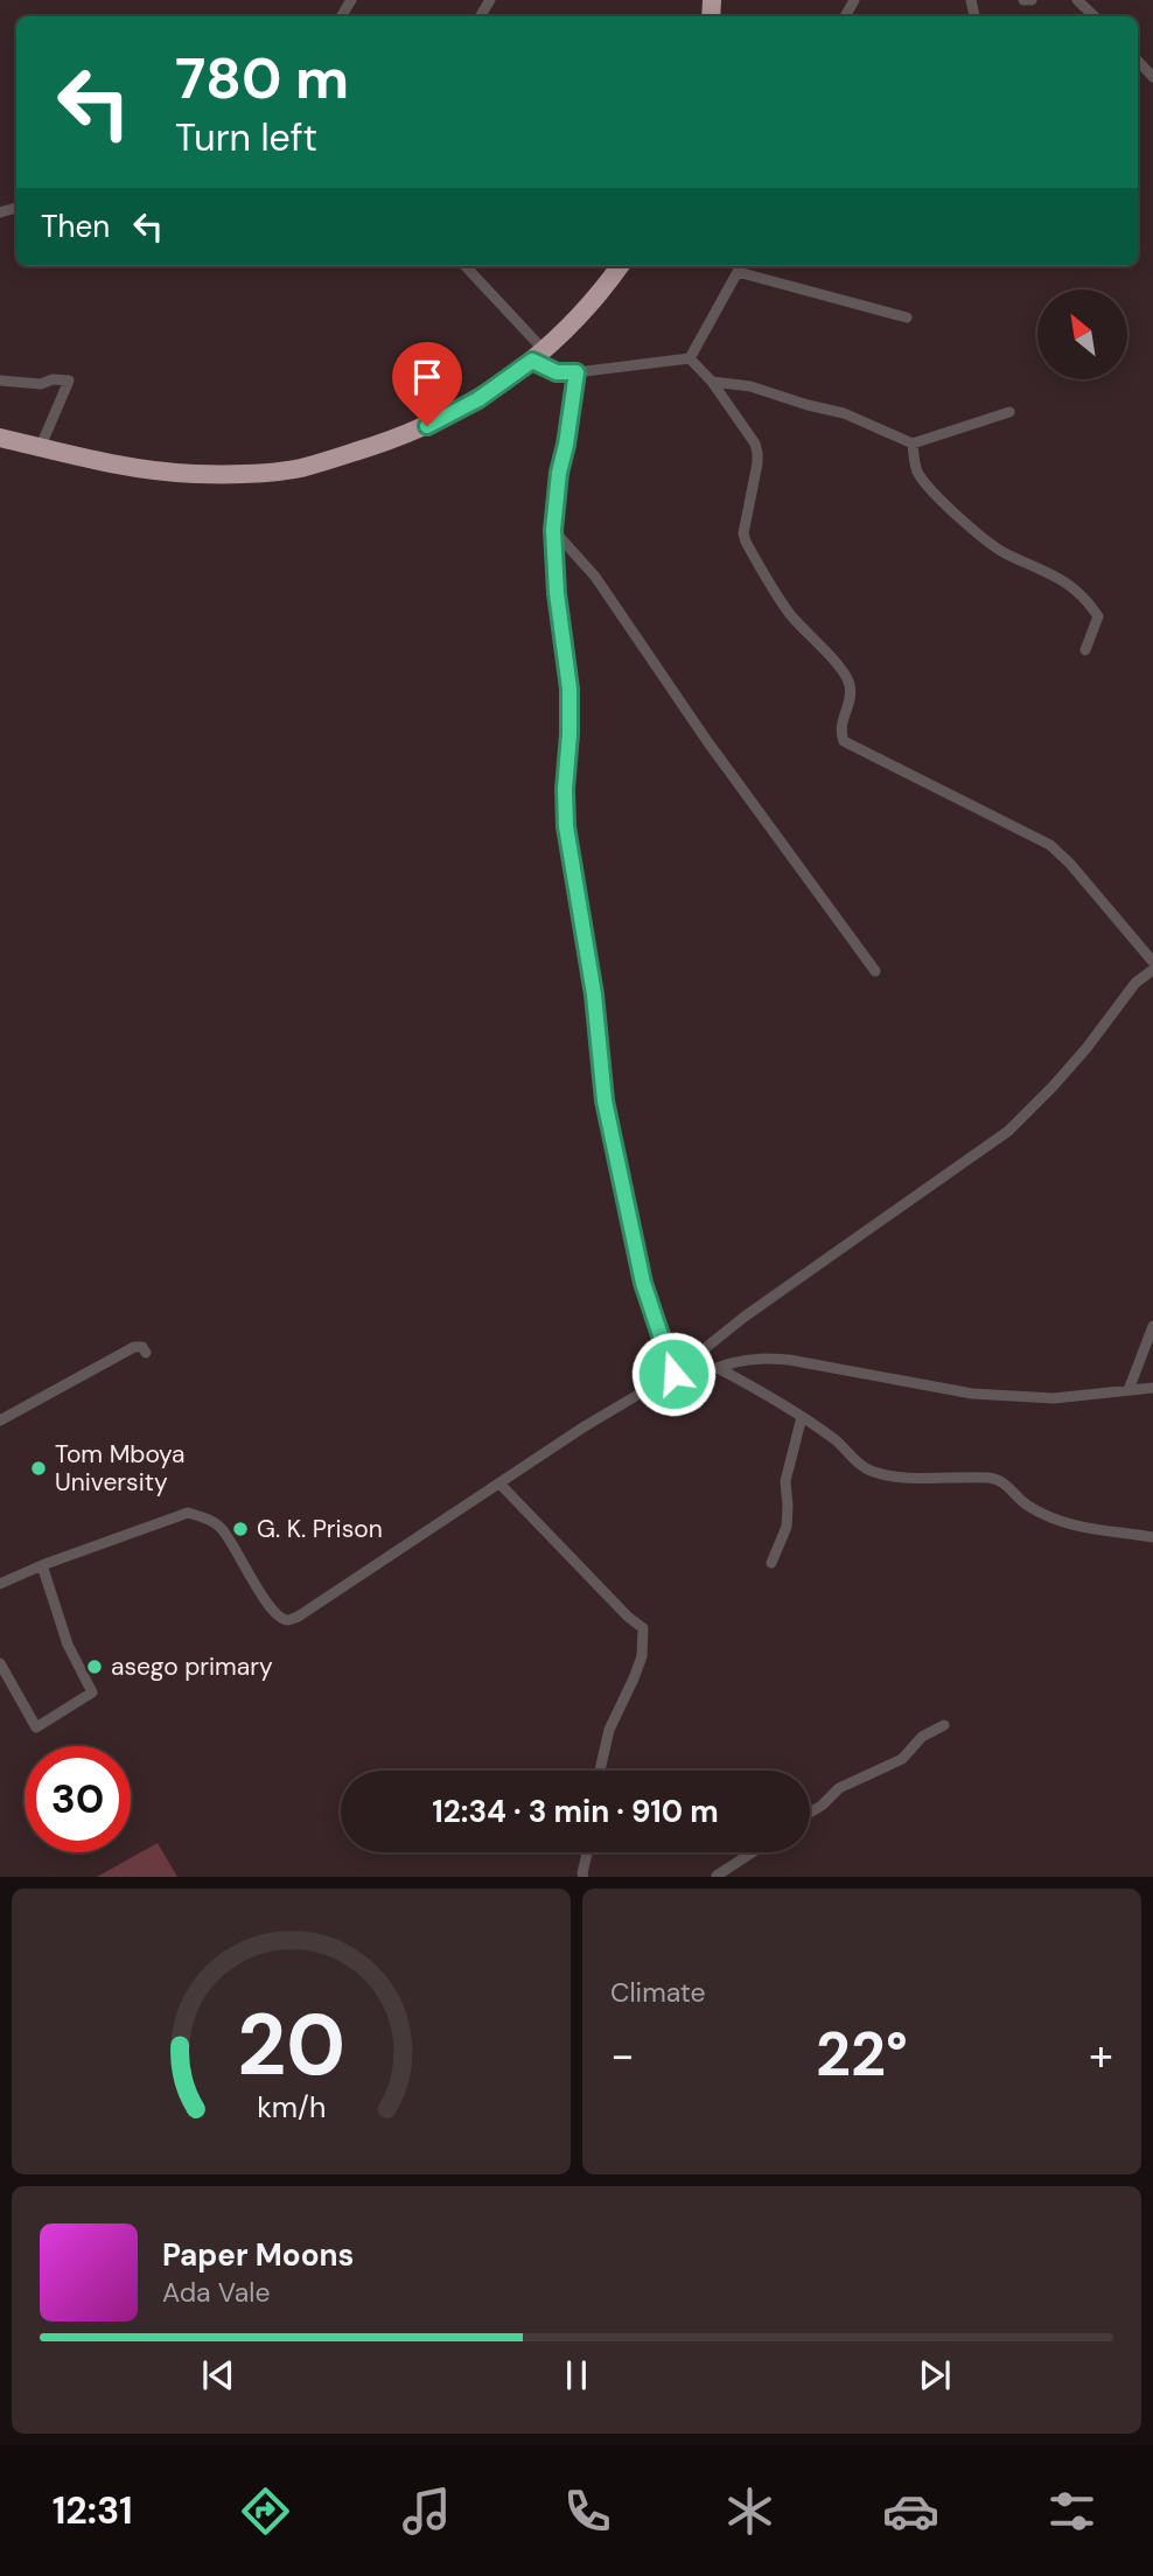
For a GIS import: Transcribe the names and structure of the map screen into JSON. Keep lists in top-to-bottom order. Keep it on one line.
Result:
{"places":["Tom Mboya University","G. K. Prison","asego primary"],"north":"top left","page":{"turn":["780 m","Turn left"],"then":"Then","limit":"30","trip":"12:34 · 3 min · 910 m","tile":"Climate","heat":["−","22°","+"],"song":["Paper Moons","Ada Vale"],"tabs":"12:31","gauge":["20","km/h"]}}
